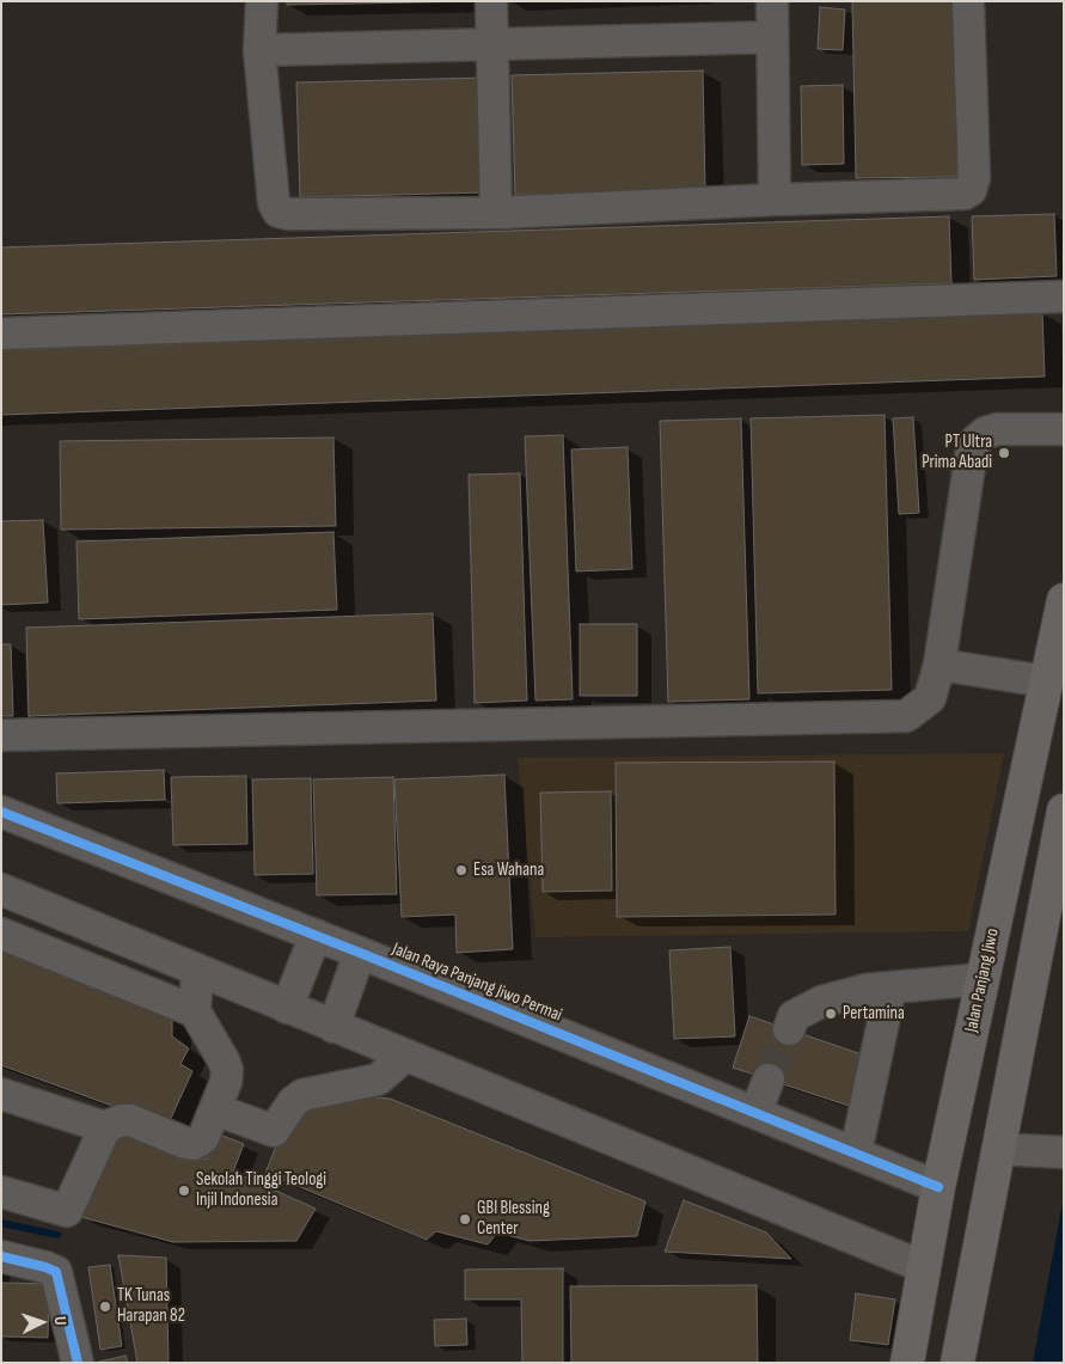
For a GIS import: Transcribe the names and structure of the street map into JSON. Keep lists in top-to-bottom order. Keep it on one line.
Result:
{"streets":{"main road":["Jalan Panjang Jiwo"],"street":["Jalan Raya Panjang Jiwo Permai"]},"crossings":[["Jalan Panjang Jiwo","Jalan Raya Panjang Jiwo Permai"]],"places":["PT Ultra Prima Abadi","Esa Wahana","Pertamina","Sekolah Tinggi Teologi Injil Indonesia","GBI Blessing Center","TK Tunas Harapan 82"],"north":"right"}
